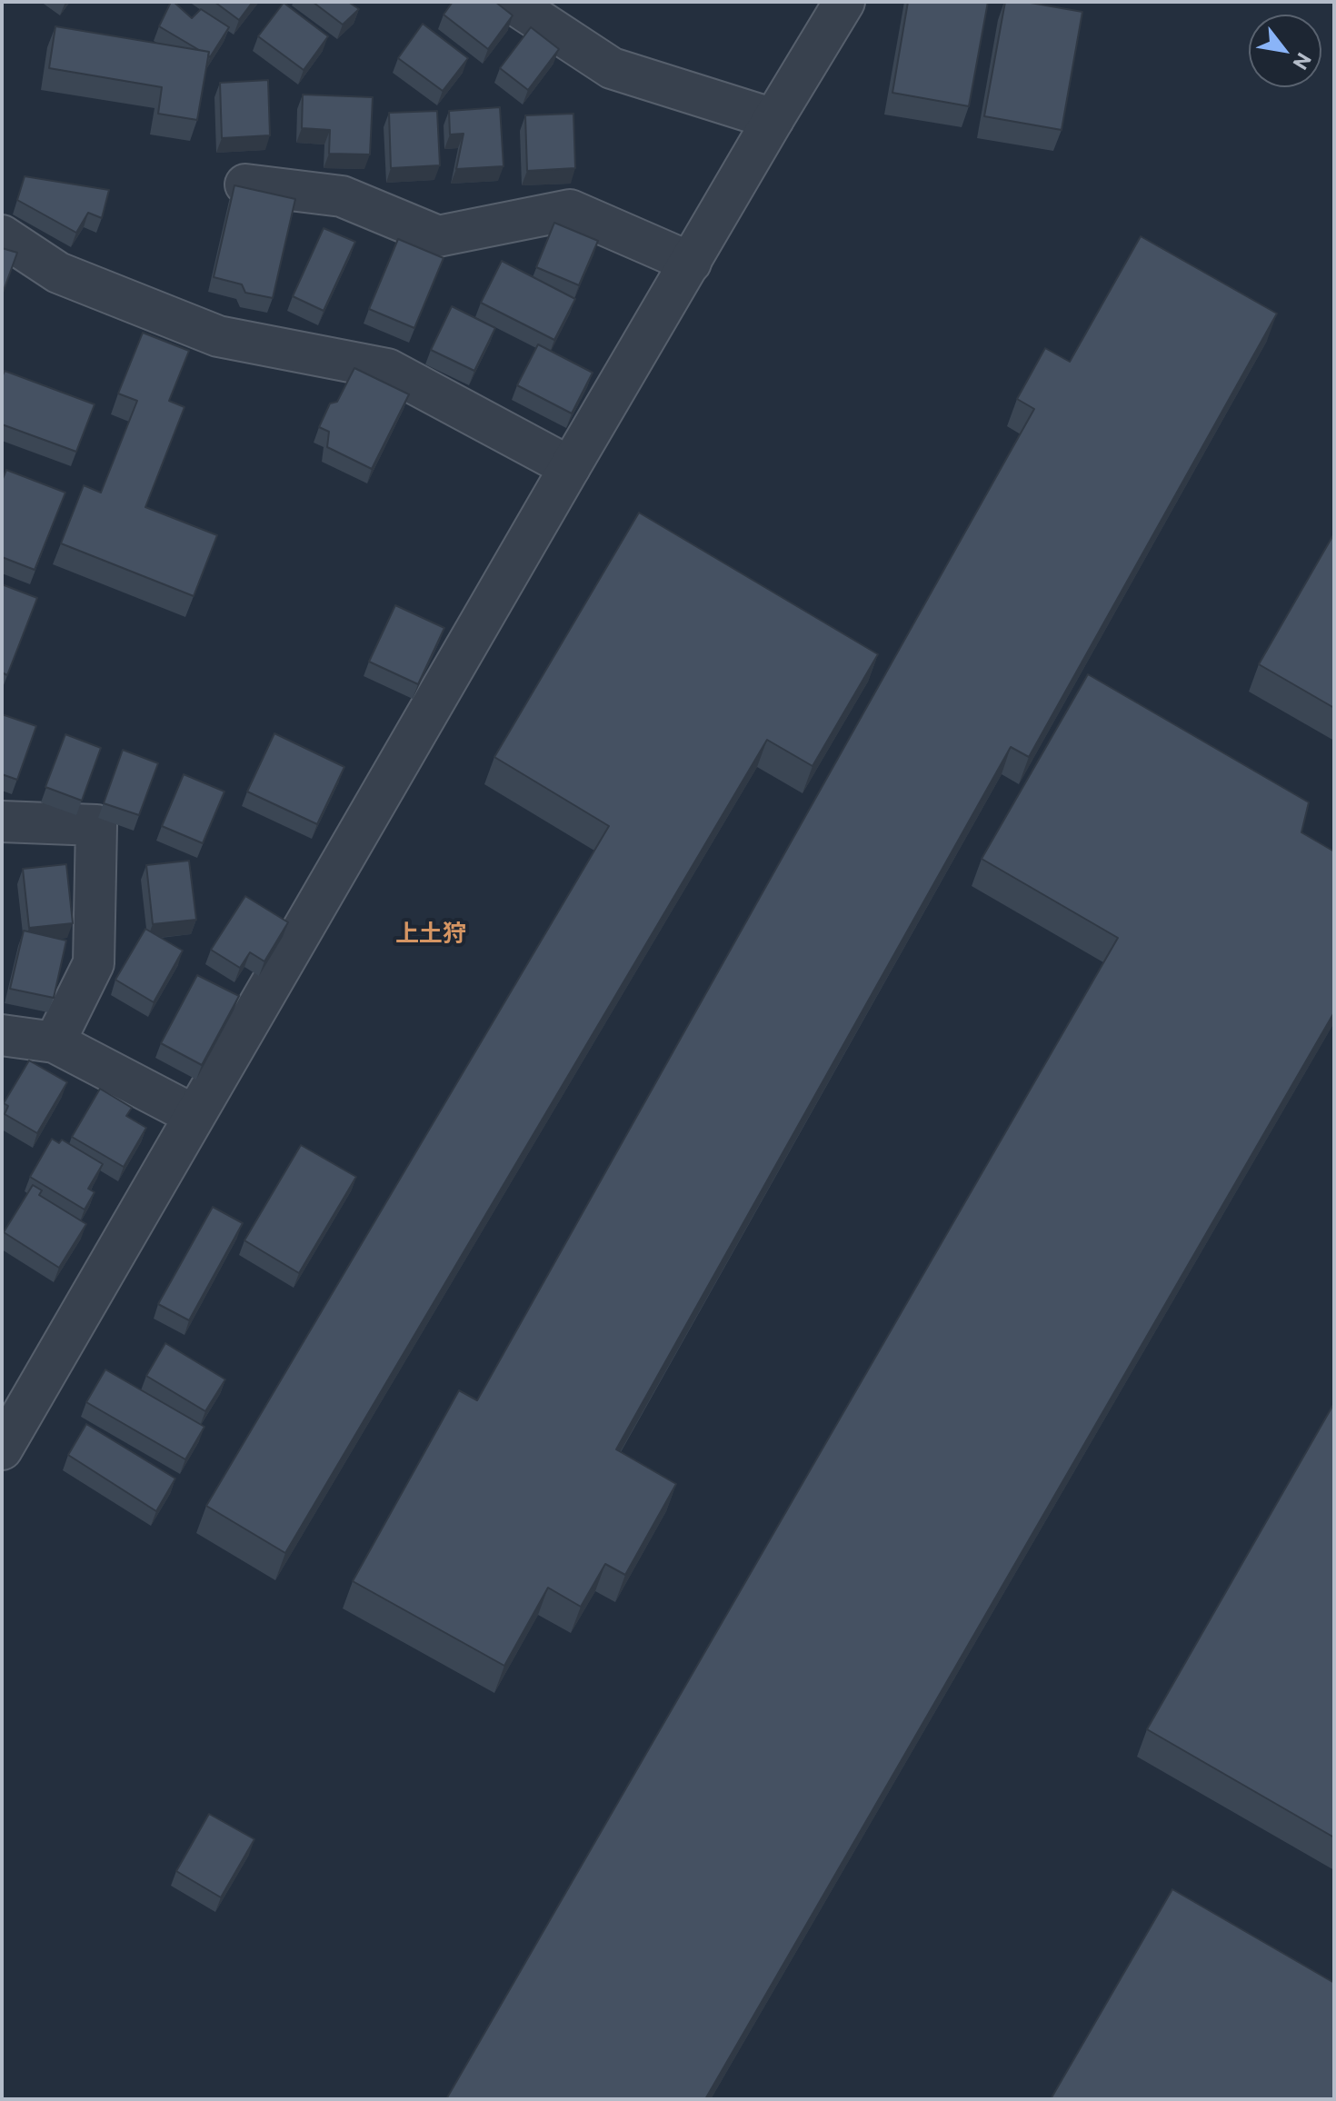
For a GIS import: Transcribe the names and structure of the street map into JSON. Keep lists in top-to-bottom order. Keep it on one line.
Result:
{"districts":["上土狩"],"north":"bottom right"}
